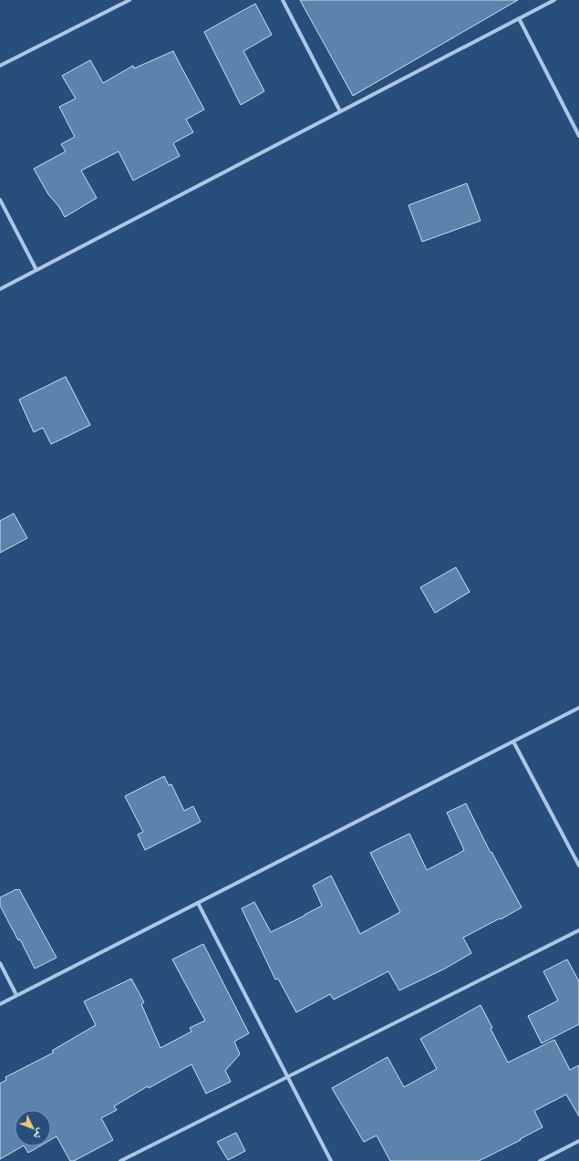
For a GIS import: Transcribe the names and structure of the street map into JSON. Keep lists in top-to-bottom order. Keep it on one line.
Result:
{"north":"bottom right"}
